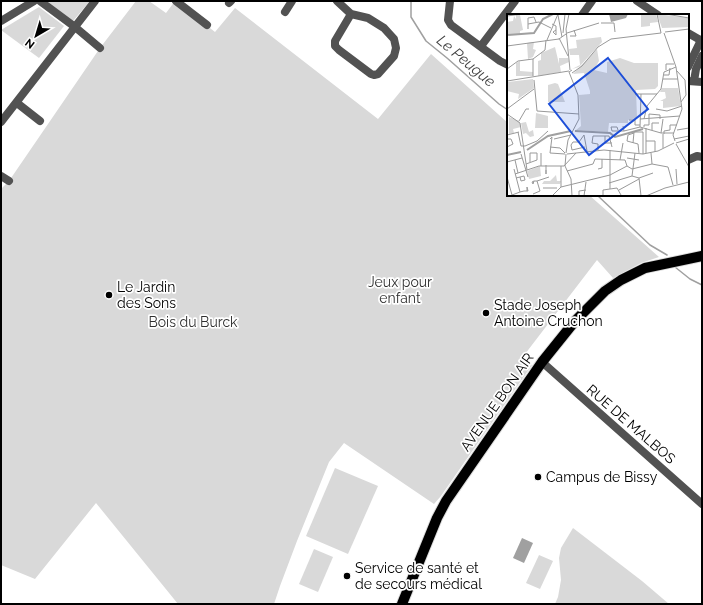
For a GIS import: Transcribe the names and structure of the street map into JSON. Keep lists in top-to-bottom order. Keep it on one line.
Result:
{"streets":{"main road":["AVENUE BON AIR"],"street":["RUE DE MALBOS"]},"crossings":[["AVENUE BON AIR","RUE DE MALBOS"]],"water":["Le Peugue"],"parks":["Jeux pour enfant","Bois du Burck"],"places":["Le Jardin des Sons","Stade Joseph Antoine Cruchon","Campus de Bissy","Service de santé et de secours médical"],"north":"bottom left"}
